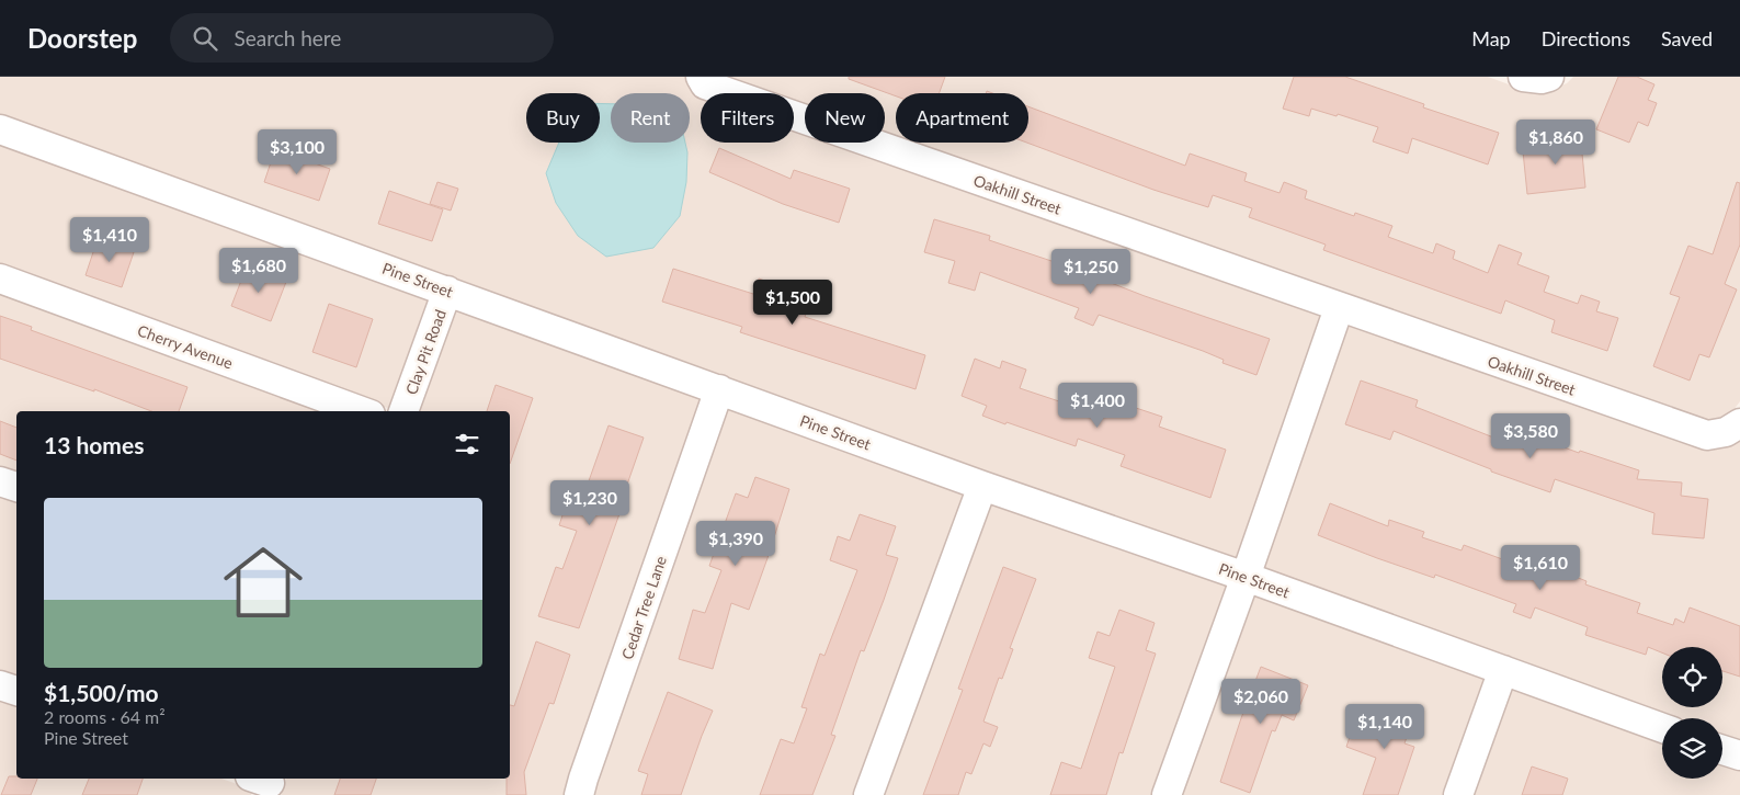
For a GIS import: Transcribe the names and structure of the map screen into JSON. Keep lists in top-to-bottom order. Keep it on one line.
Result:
{"streets":{"street":["Oakhill Street","Pine Street","Cherry Avenue","Clay Pit Road","Cedar Tree Lane"]},"crossings":[["Pine Street","Clay Pit Road"],["Pine Street","Cedar Tree Lane"]],"page":{"header":"Doorstep","search":"Search here","nav":["Map","Directions","Saved"],"chip":["Buy","Rent","Filters","New","Apartment"],"price":["$1,860","$3,100","$1,410","$1,680","$1,250","$1,500","$1,400","$3,580","$1,230","$1,390","$1,610","$2,060","$1,140"],"heading":"13 homes","list":[{"name":"$1,500/mo","note":"2 rooms · 64 m² · Pine Street"}]}}
